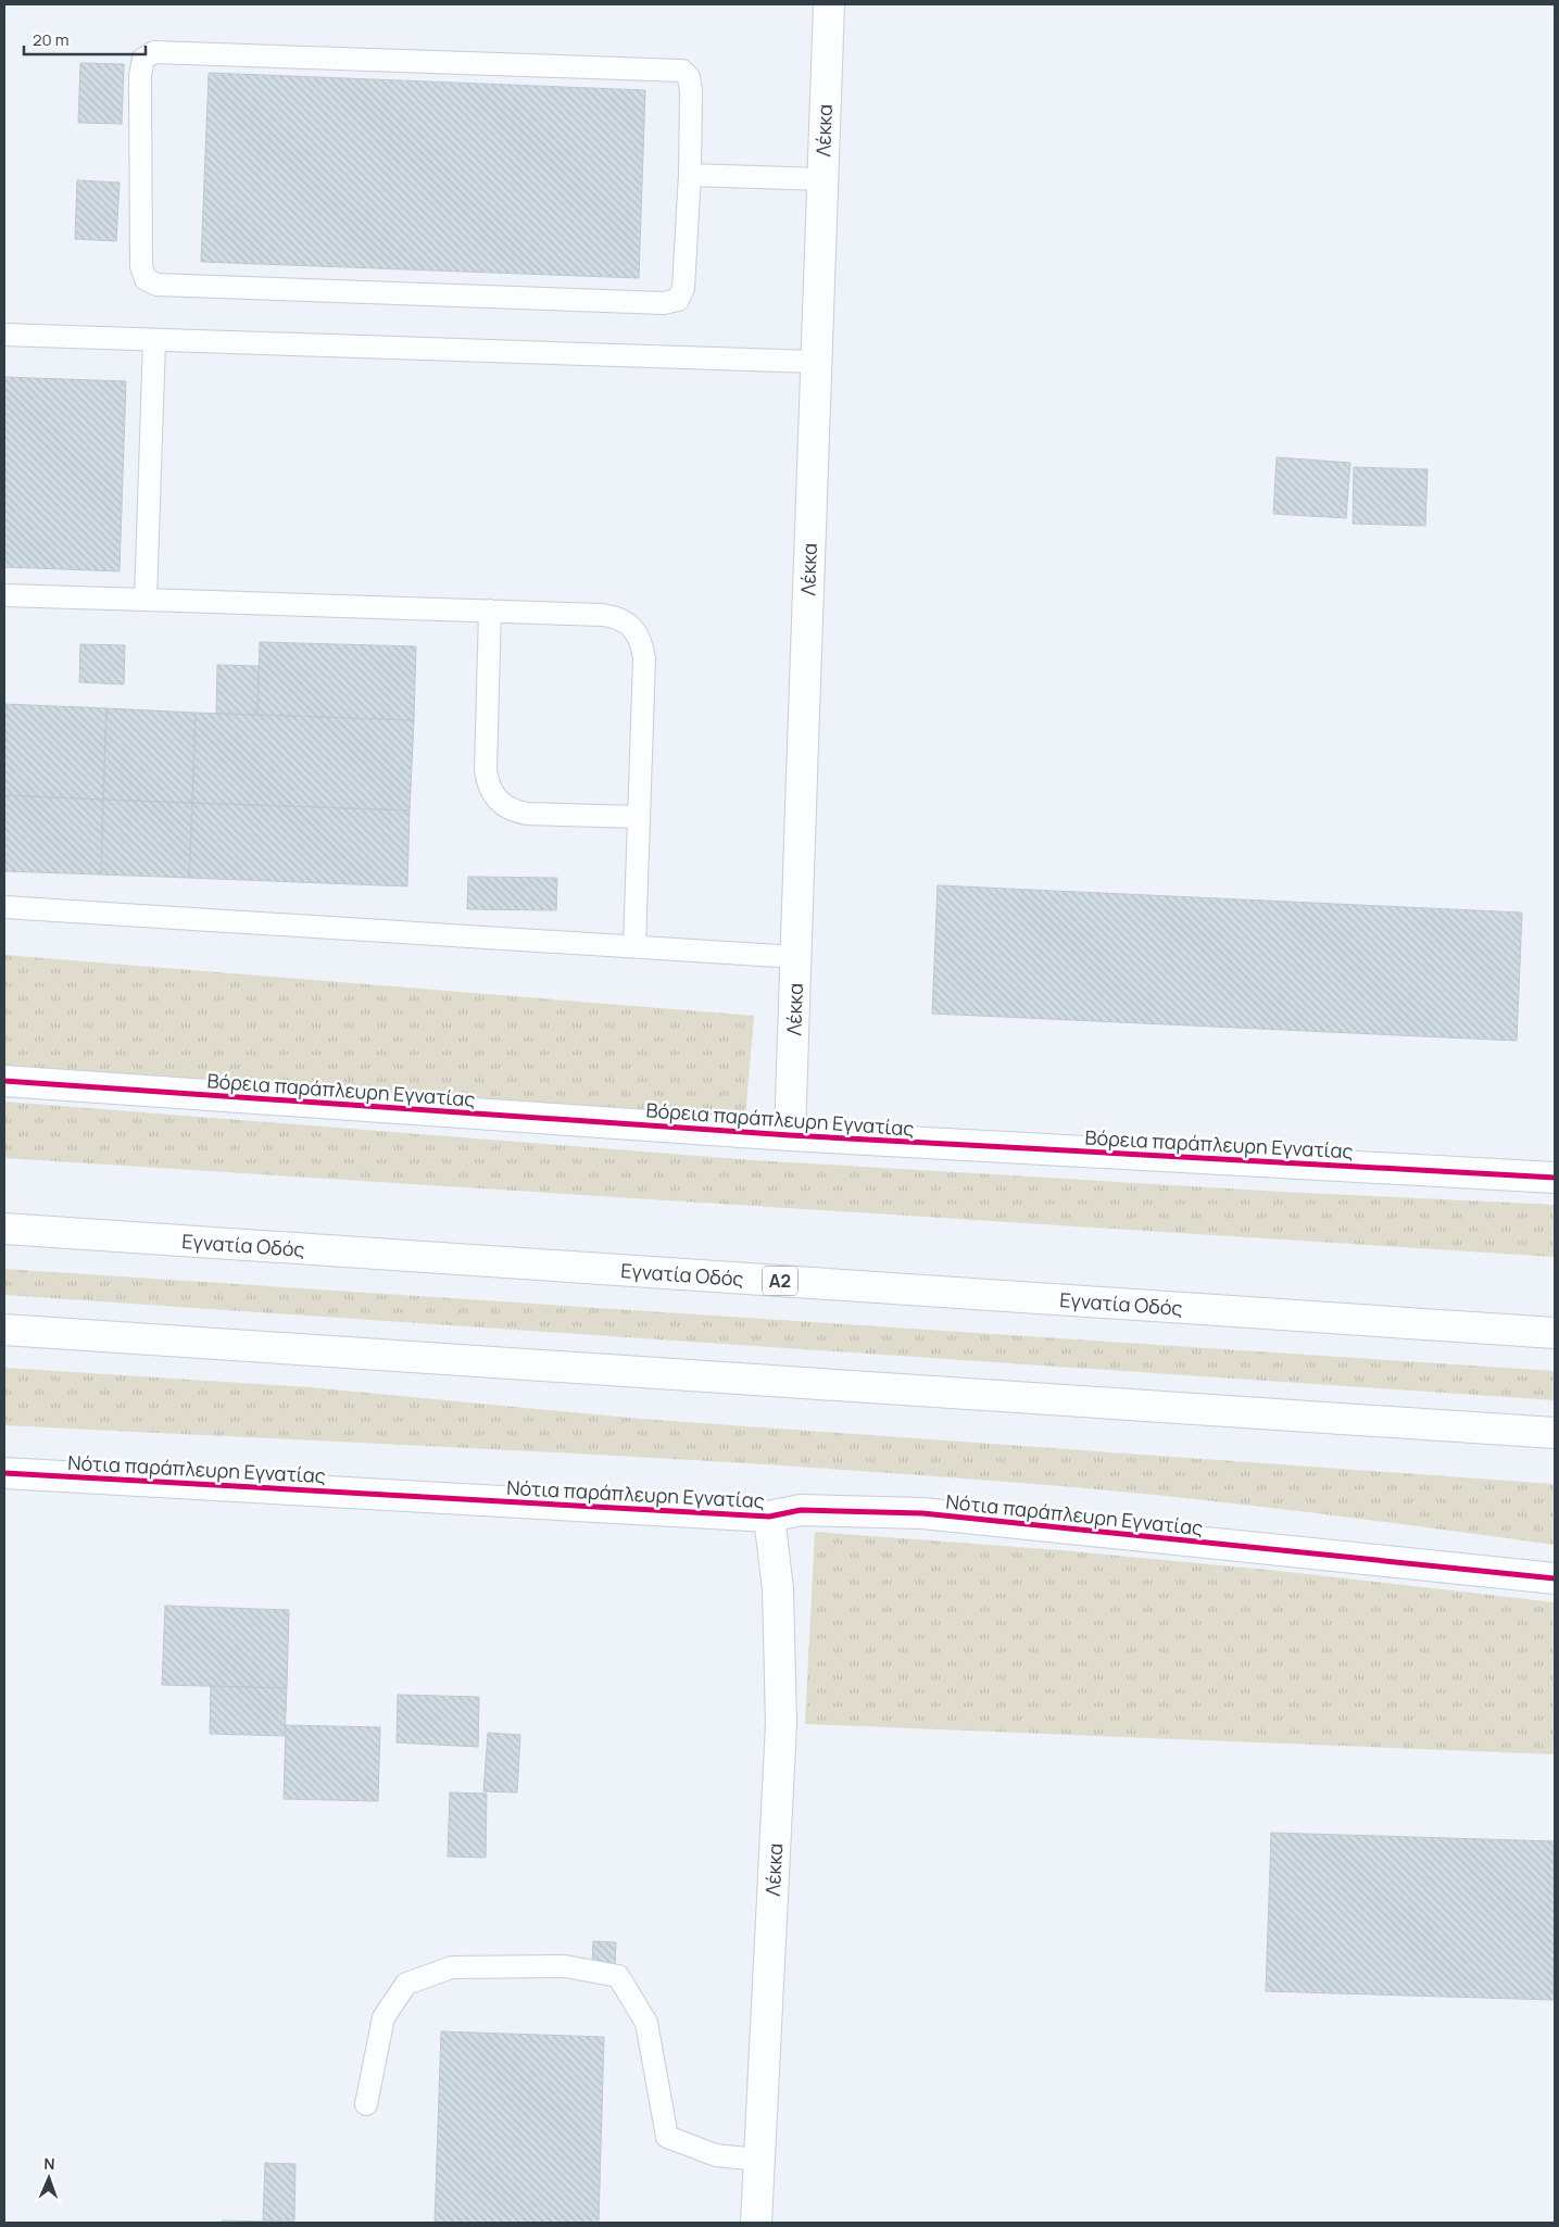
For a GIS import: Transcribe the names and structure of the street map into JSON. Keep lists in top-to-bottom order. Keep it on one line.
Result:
{"streets":{"main road":["Λέκκα","Βόρεια παράπλευρη Εγνατίας","Εγνατία Οδός","Α2","Νότια παράπλευρη Εγνατίας"]},"crossings":[["Λέκκα","Βόρεια παράπλευρη Εγνατίας"],["Λέκκα","Νότια παράπλευρη Εγνατίας"]],"scale_bar":"20 m","north":"top"}
